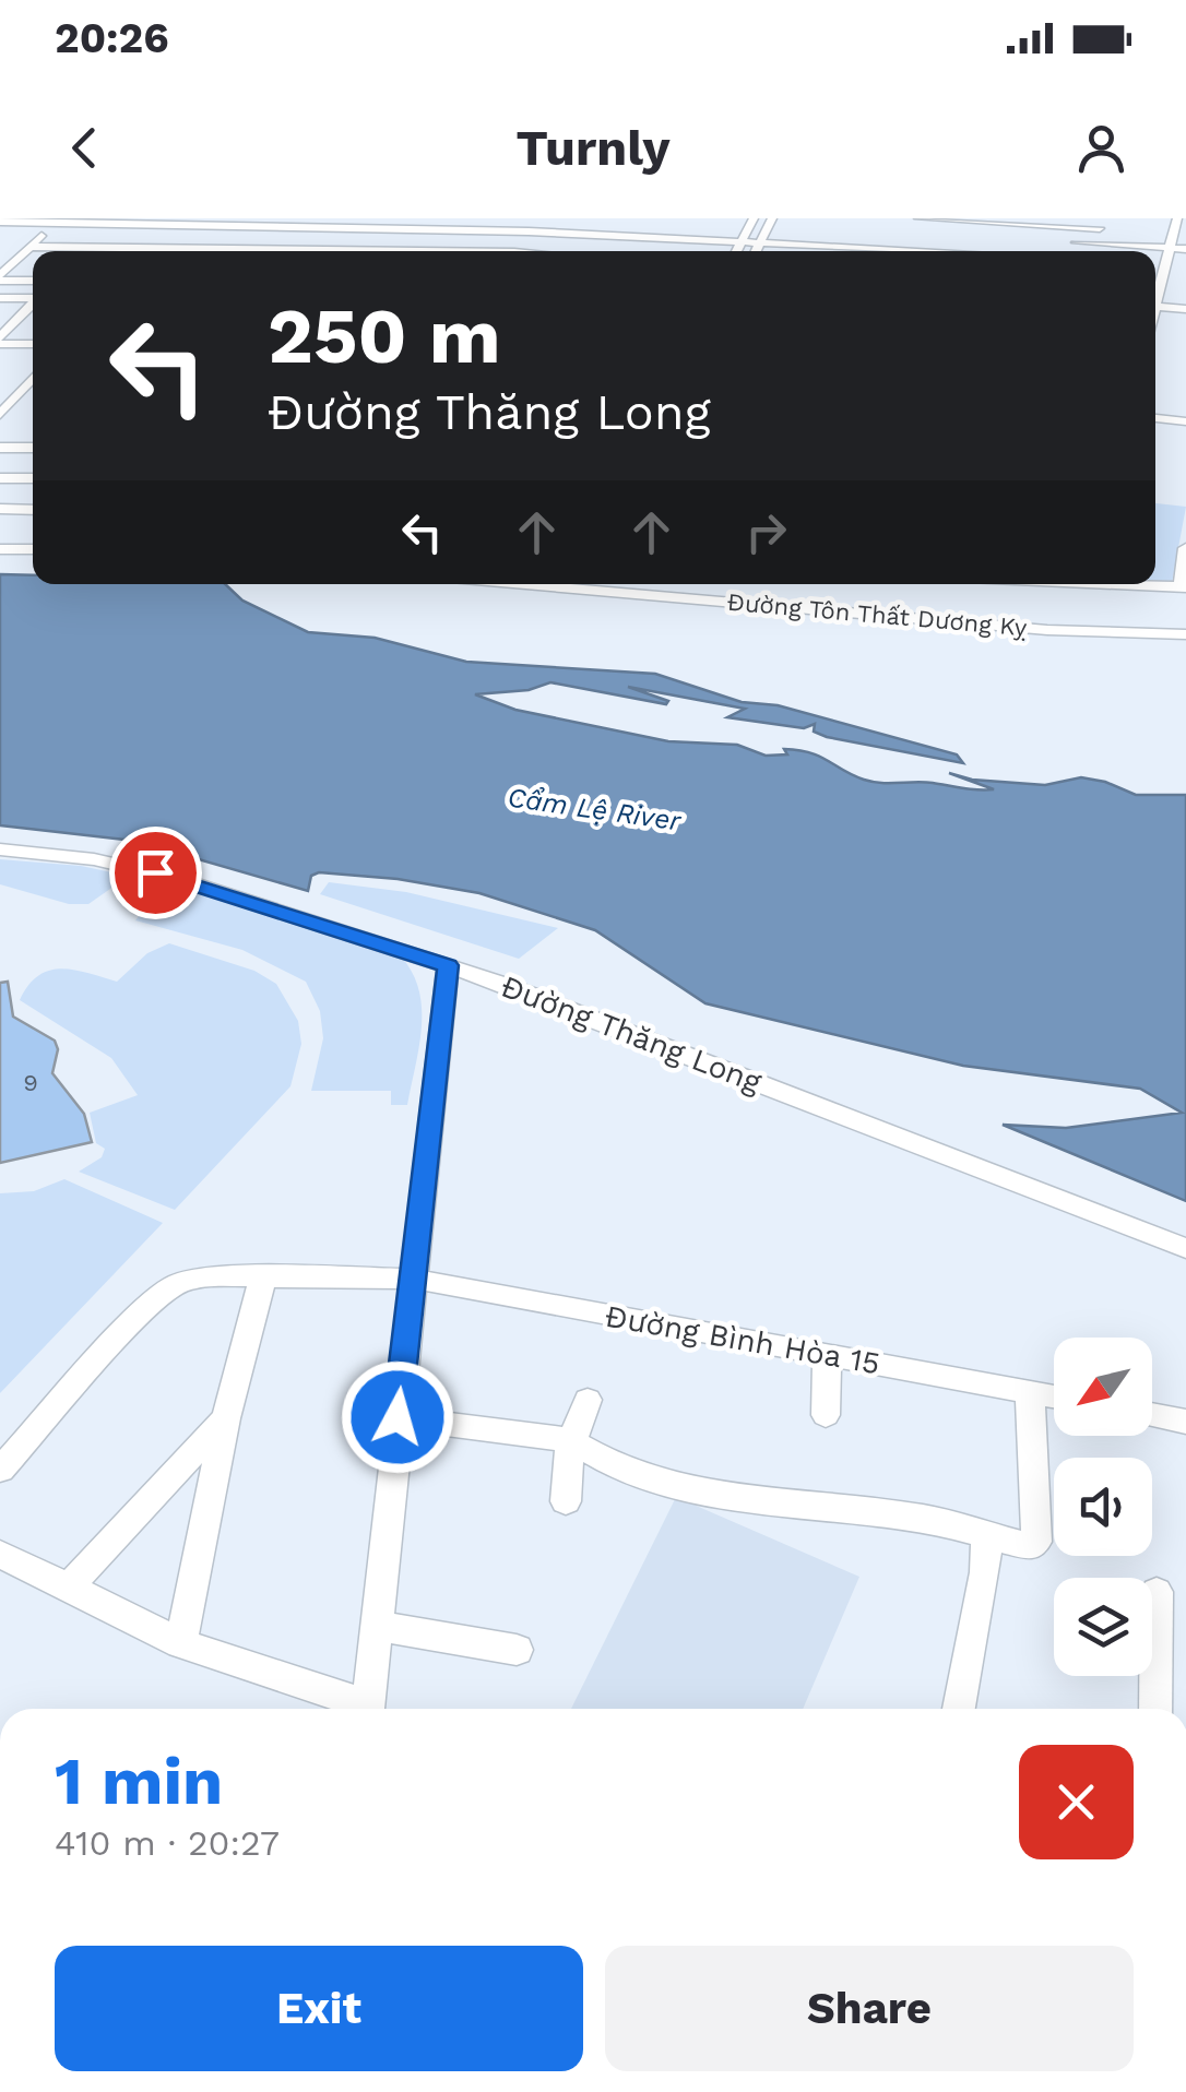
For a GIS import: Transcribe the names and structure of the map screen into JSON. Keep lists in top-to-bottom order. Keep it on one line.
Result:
{"streets":{"street":["Đường Tôn Thất Dương Kỵ","Đường Thăng Long","Đường Bình Hòa 15"]},"water":["Cẩm Lệ River"],"house_numbers":["9"],"north":"bottom left","page":{"status":"20:26","header":"Turnly","turn":["250 m","Đường Thăng Long"],"heading":["1 min","410 m · 20:27"],"buttons":["Exit","Share"]}}
